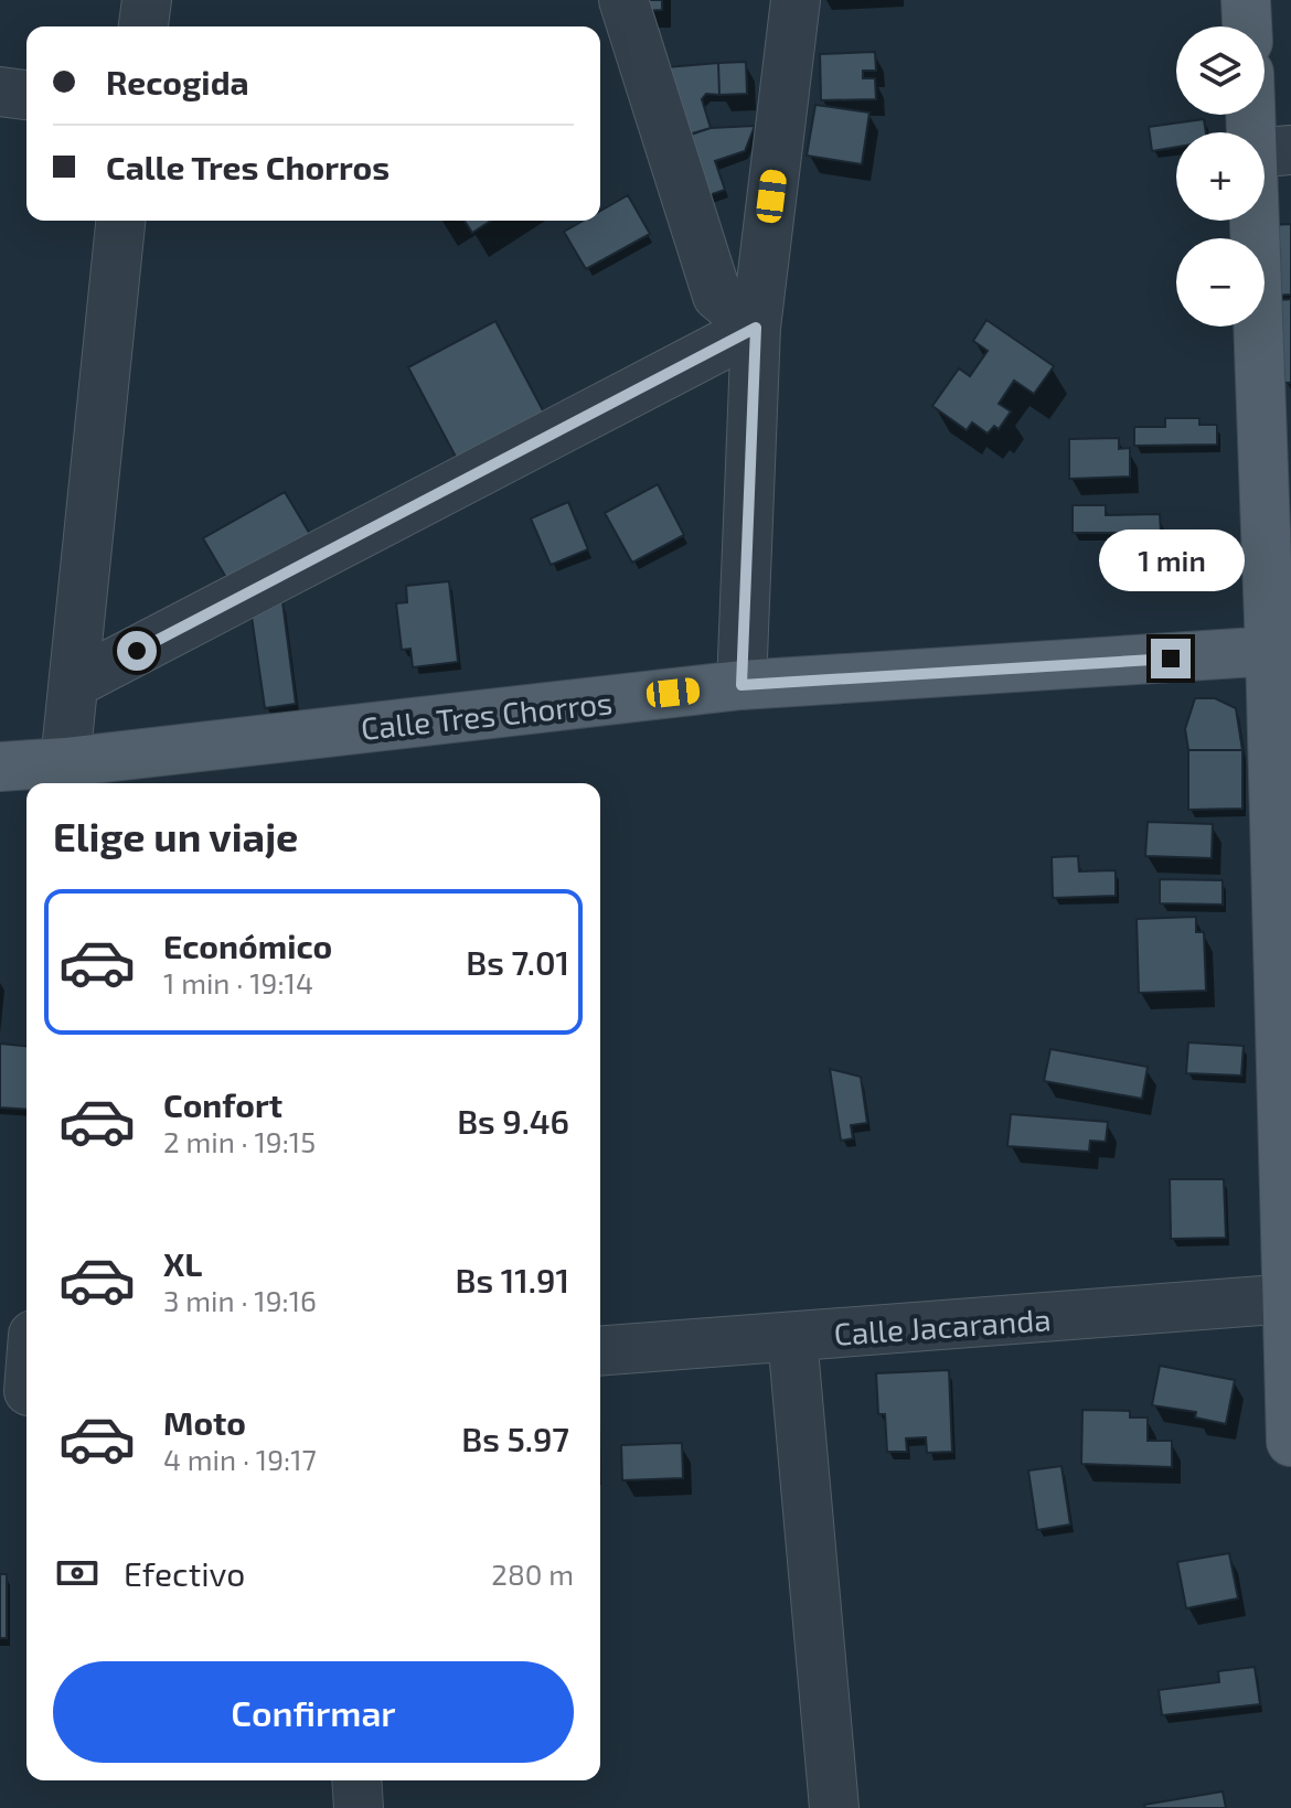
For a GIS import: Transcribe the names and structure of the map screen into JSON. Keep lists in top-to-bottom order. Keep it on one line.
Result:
{"streets":{"main road":["Calle Tres Chorros"],"street":["Calle Jacaranda"]},"page":{"map_buttons":["+","−"],"banner":["Recogida","Calle Tres Chorros"],"bubble":"1 min","heading":"Elige un viaje","list":[{"name":"Económico","note":"1 min · 19:14","value":"Bs 7.01"},{"name":"Confort","note":"2 min · 19:15","value":"Bs 9.46"},{"name":"XL","note":"3 min · 19:16","value":"Bs 11.91"},{"name":"Moto","note":"4 min · 19:17","value":"Bs 5.97"}],"pay":["Efectivo","280 m"],"buttons":"Confirmar"}}
